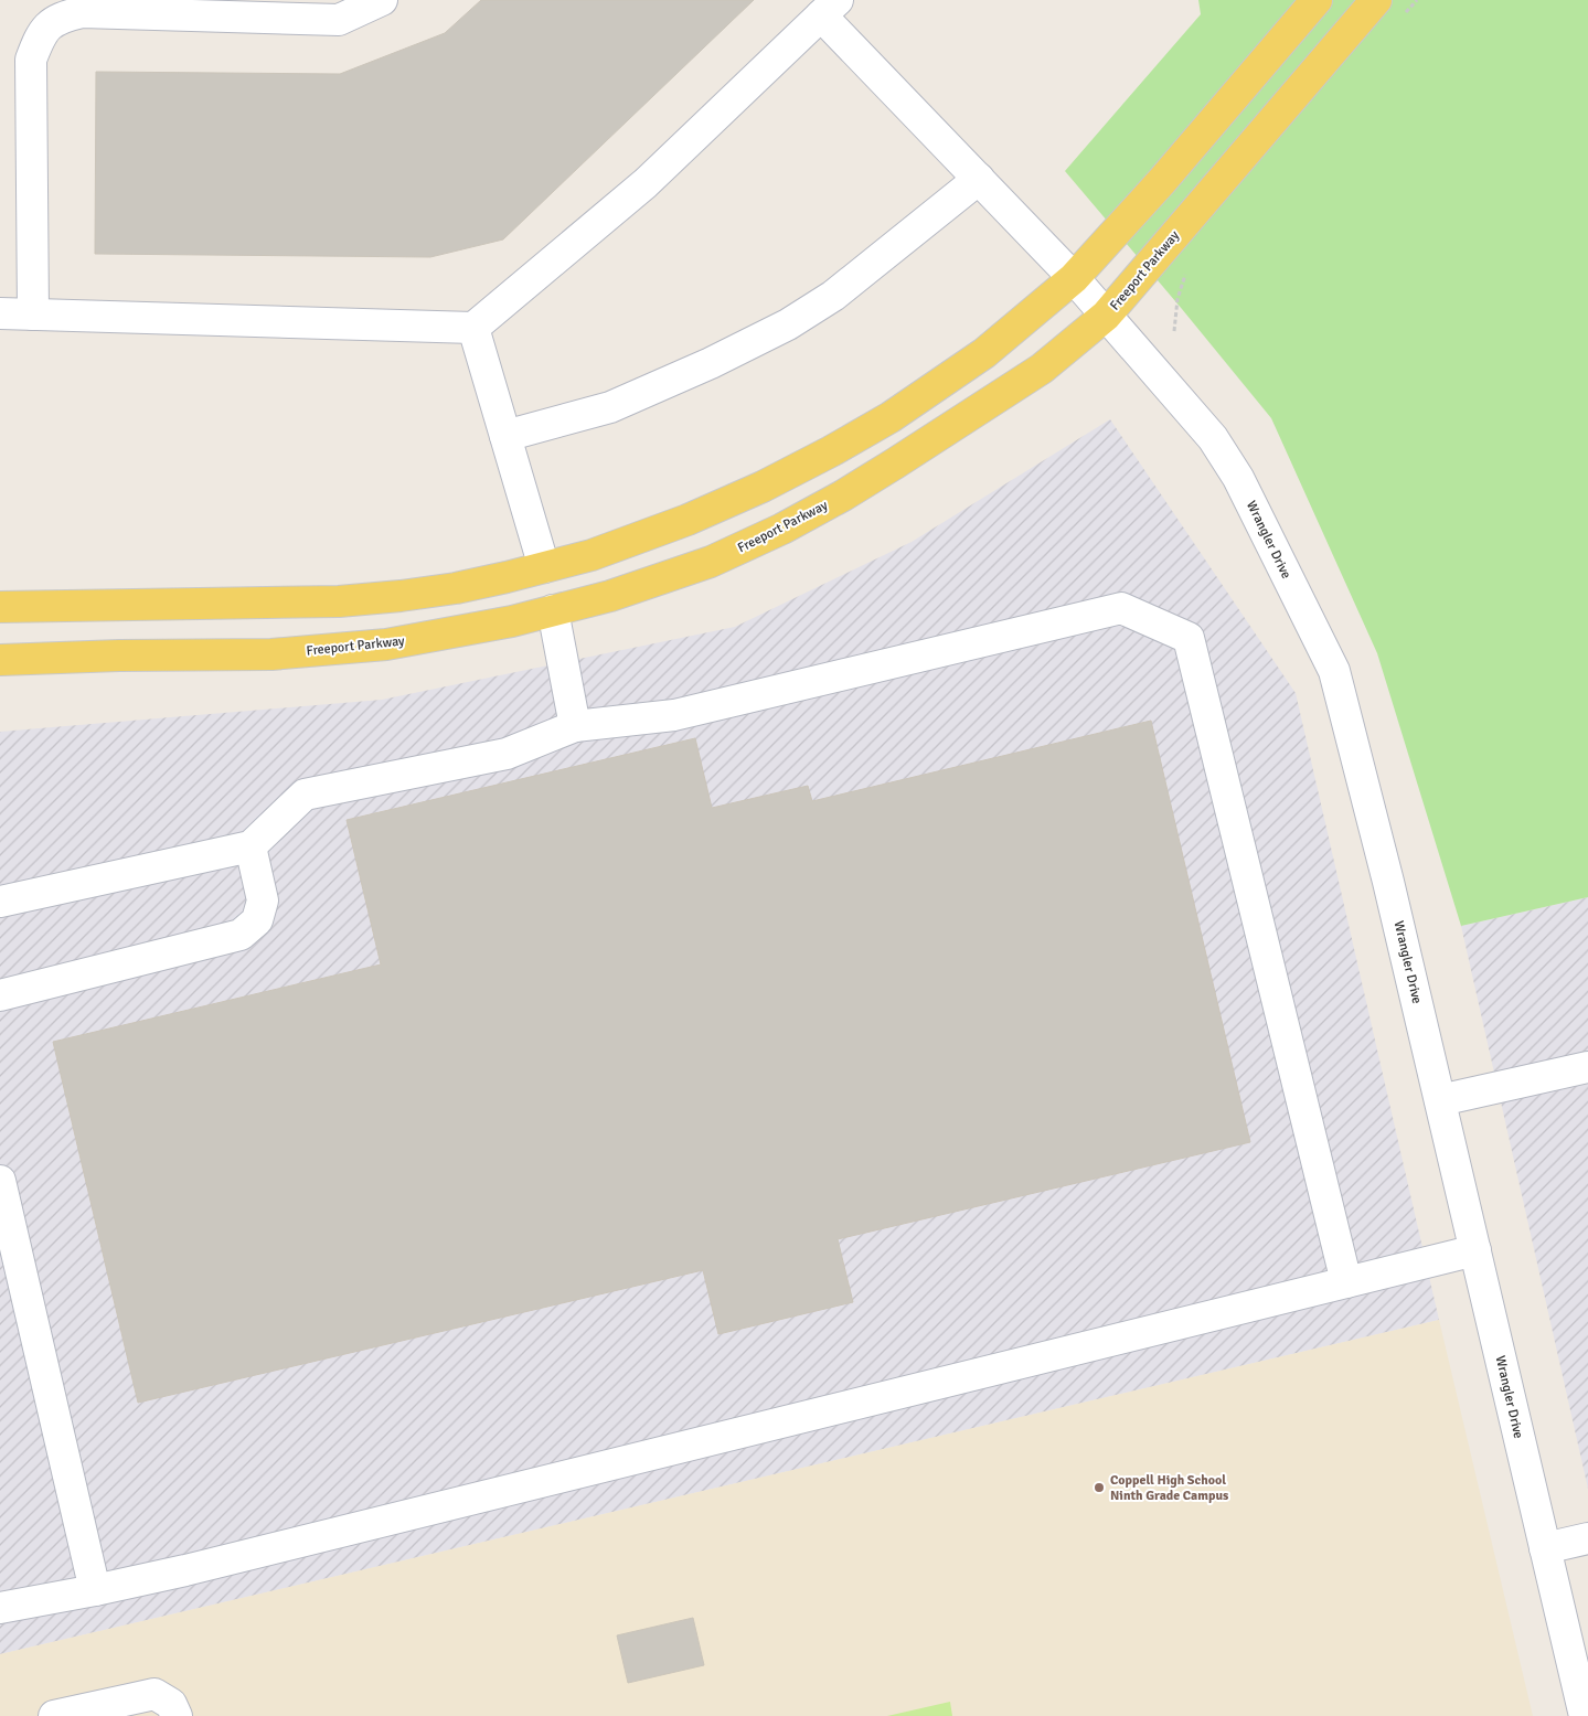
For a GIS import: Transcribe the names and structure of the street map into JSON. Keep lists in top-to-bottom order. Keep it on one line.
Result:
{"streets":{"main road":["Freeport Parkway"],"street":["Wrangler Drive"]},"crossings":[["Freeport Parkway","Wrangler Drive"]],"places":["Coppell High School Ninth Grade Campus"]}
